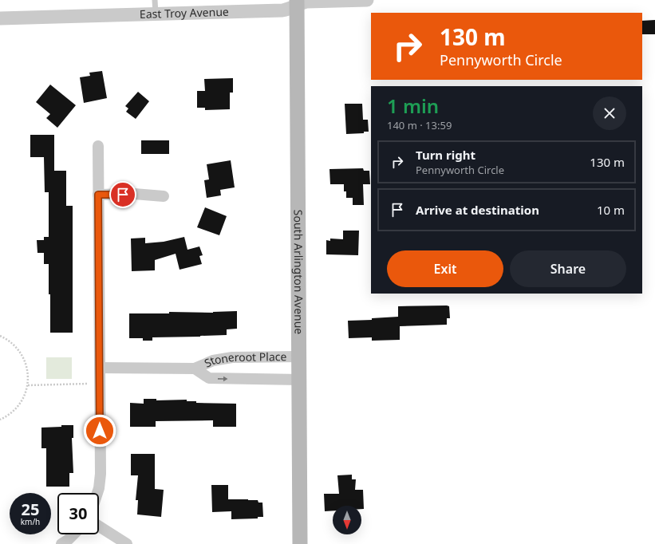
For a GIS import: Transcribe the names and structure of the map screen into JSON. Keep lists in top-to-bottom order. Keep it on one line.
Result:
{"streets":{"main road":["South Arlington Avenue"],"street":["East Troy Avenue","Stoneroot Place"]},"crossings":[["East Troy Avenue","South Arlington Avenue"],["South Arlington Avenue","Stoneroot Place"]],"north":"bottom","page":{"turn":["130 m","Pennyworth Circle"],"heading":["1 min","140 m · 13:59"],"list":[{"name":"Turn right","note":"Pennyworth Circle","value":"130 m"},{"name":"Arrive at destination","value":"10 m"}],"buttons":["Exit","Share"],"speed":"25 km/h","limit":"30"}}
